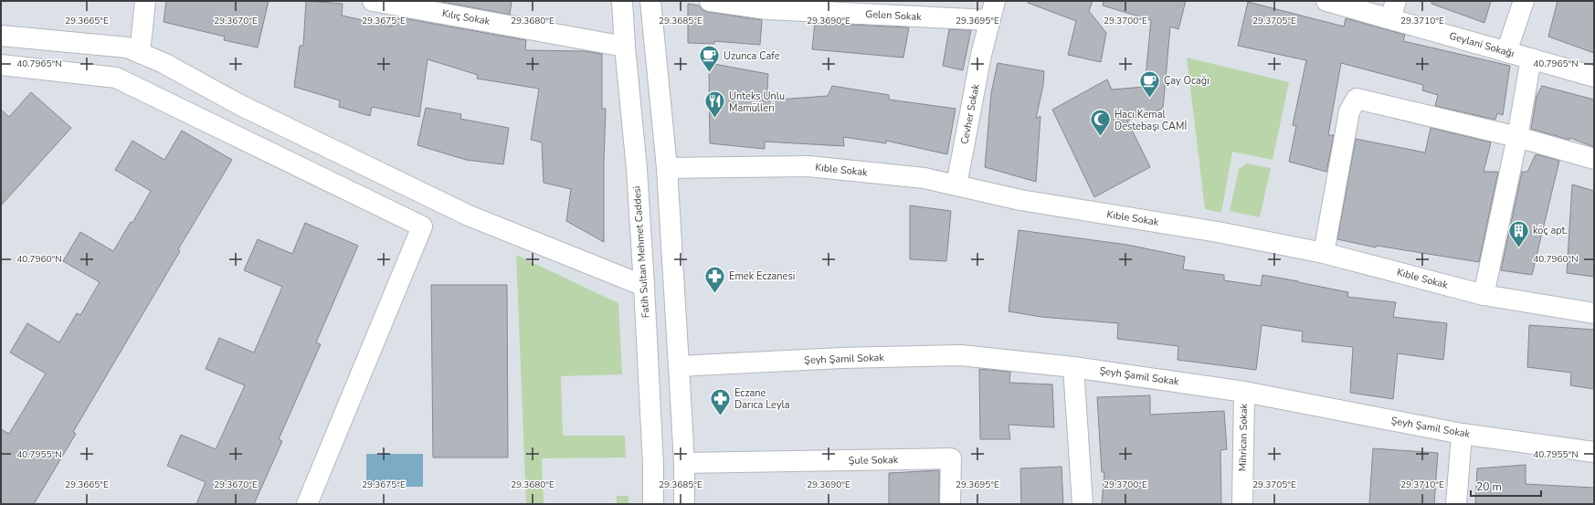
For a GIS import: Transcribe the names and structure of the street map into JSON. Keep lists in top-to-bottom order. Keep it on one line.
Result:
{"streets":{"street":["Gelen Sokak","Kılıç Sokak","Geylani Sokağı","Cevher Sokak","Kıble Sokak","Fatih Sultan Mehmet Caddesi","Şeyh Şamil Sokak","Mihrican Sokak","Şule Sokak"]},"crossings":[["Gelen Sokak","Cevher Sokak"],["Kılıç Sokak","Fatih Sultan Mehmet Caddesi"],["Cevher Sokak","Kıble Sokak"],["Şeyh Şamil Sokak","Mihrican Sokak"]],"places":{"cafe":["Uzunca Cafe","Çay Ocağı"],"restaurant":["Unteks Unlu Mamülleri"],"mosque":["Hacı Kemal Destebaşı CAMİ"],"building":["köç apt."],"pharmacy":["Emek Eczanesi","Eczane Darıca Leyla"]},"scale_bar":"20 m","coordinates":["29.3665°E","29.3670°E","29.3675°E","29.3680°E","29.3685°E","29.3690°E","29.3695°E","29.3700°E","29.3705°E","29.3710°E","40.7965°N","40.7960°N","40.7955°N"]}
